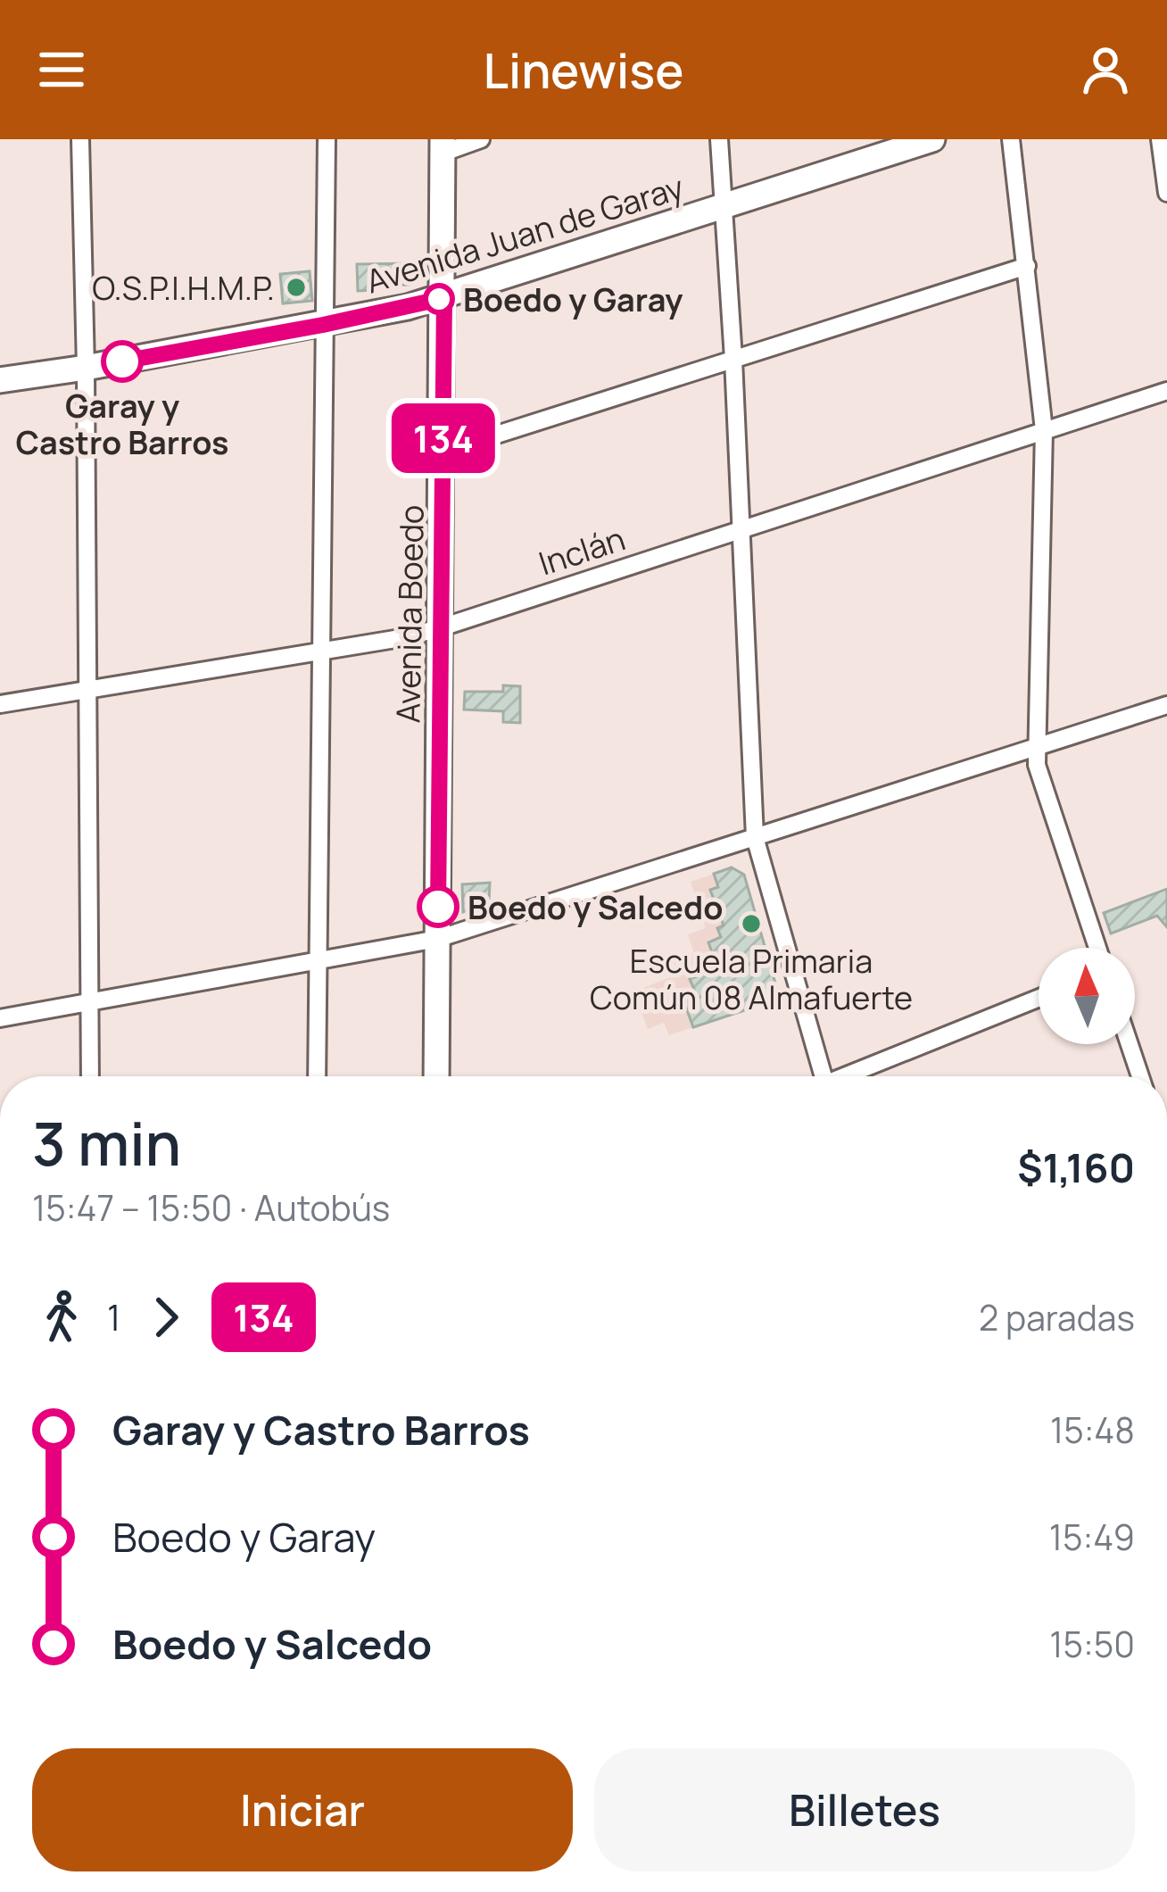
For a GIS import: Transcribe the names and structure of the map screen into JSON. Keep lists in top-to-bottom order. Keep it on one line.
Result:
{"streets":{"main road":["Avenida Juan de Garay","Avenida Boedo"],"street":["Inclán"]},"crossings":[["Avenida Juan de Garay","Avenida Boedo"],["Inclán","Avenida Boedo"]],"places":["O.S.P.I.H.M.P.","Boedo y Garay","Garay y Castro Barros","Boedo y Salcedo","Escuela Primaria Común 08 Almafuerte"],"lines":["bus line 134"],"north":"top","page":{"header":"Linewise","on_map":"134","heading":["3 min","15:47 – 15:50 · Autobús","$1,160"],"legs":["1","134","2 paradas"],"list":[{"name":"Garay y Castro Barros","value":"15:48"},{"name":"Boedo y Garay","value":"15:49"},{"name":"Boedo y Salcedo","value":"15:50"}],"buttons":["Iniciar","Billetes"]}}
